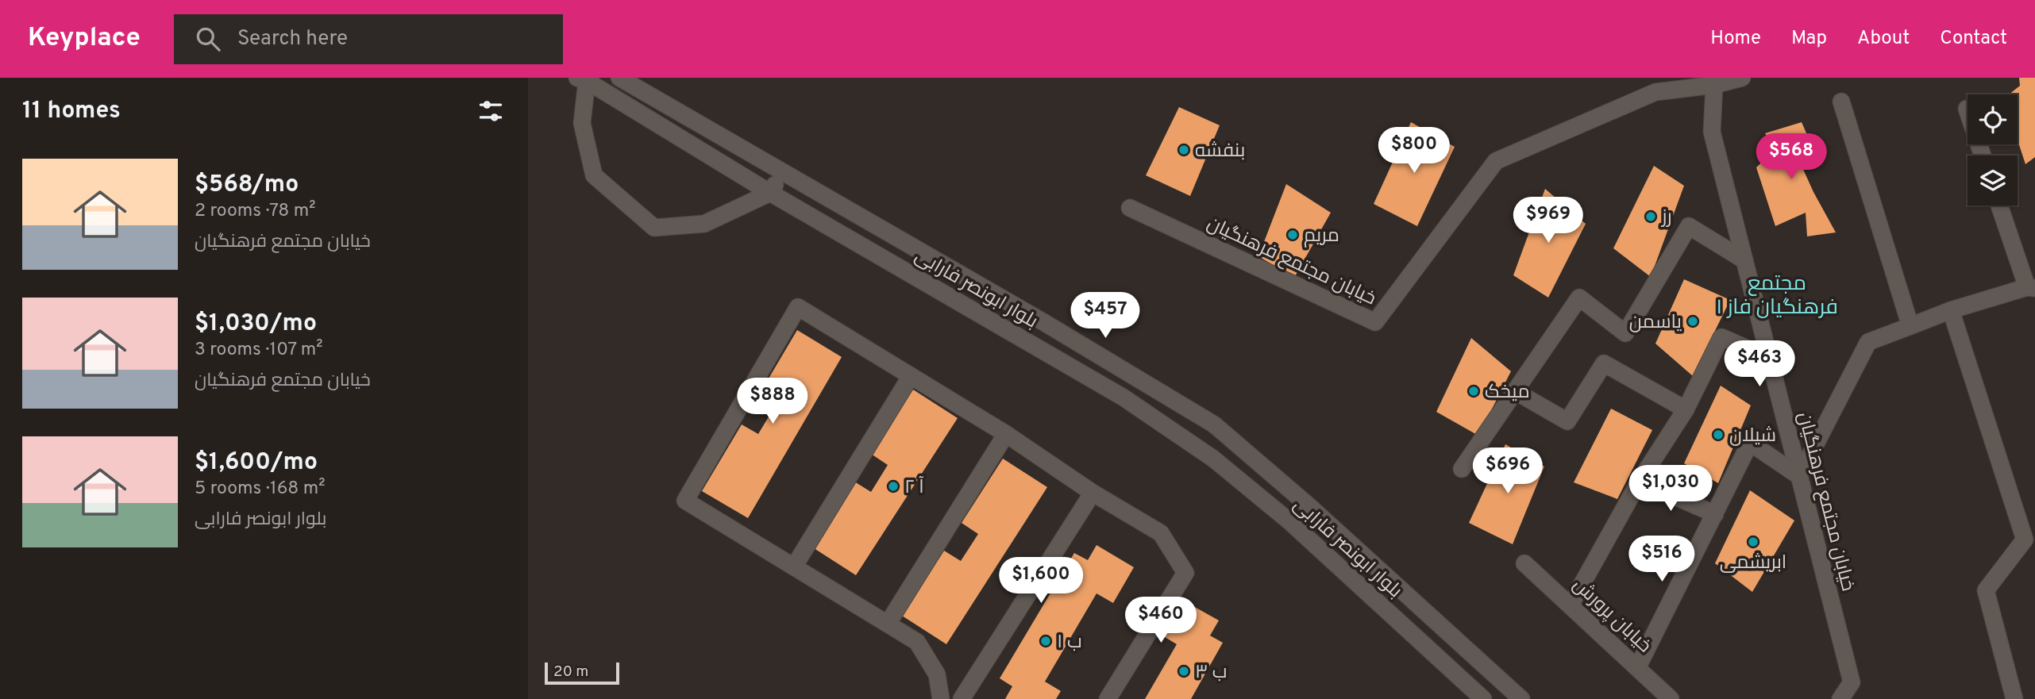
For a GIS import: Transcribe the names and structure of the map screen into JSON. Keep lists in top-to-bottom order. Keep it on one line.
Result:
{"streets":{"street":["خیابان مجتمع فرهنگیان","بلوار ابونصر فارابی","خیابان پرورش"]},"districts":["مجتمع فرهنگیان فاز ۱"],"places":["بنفشه","رز","مریم","یاسمن","میخک","شیلان","آ ۲","ابریشمی","ب ۱","ب ۳"],"scale_bar":"20 m","page":{"header":"Keyplace","search":"Search here","nav":["Home","Map","About","Contact"],"heading":"11 homes","price":["$800","$568","$969","$457","$463","$888","$696","$1,030","$516","$1,600","$460"],"list":[{"name":"$568/mo","note":"2 rooms · 78 m² · خیابان مجتمع فرهنگیان"},{"name":"$1,030/mo","note":"3 rooms · 107 m² · خیابان مجتمع فرهنگیان"},{"name":"$1,600/mo","note":"5 rooms · 168 m² · بلوار ابونصر فارابی"}],"scale":"20 m"}}
